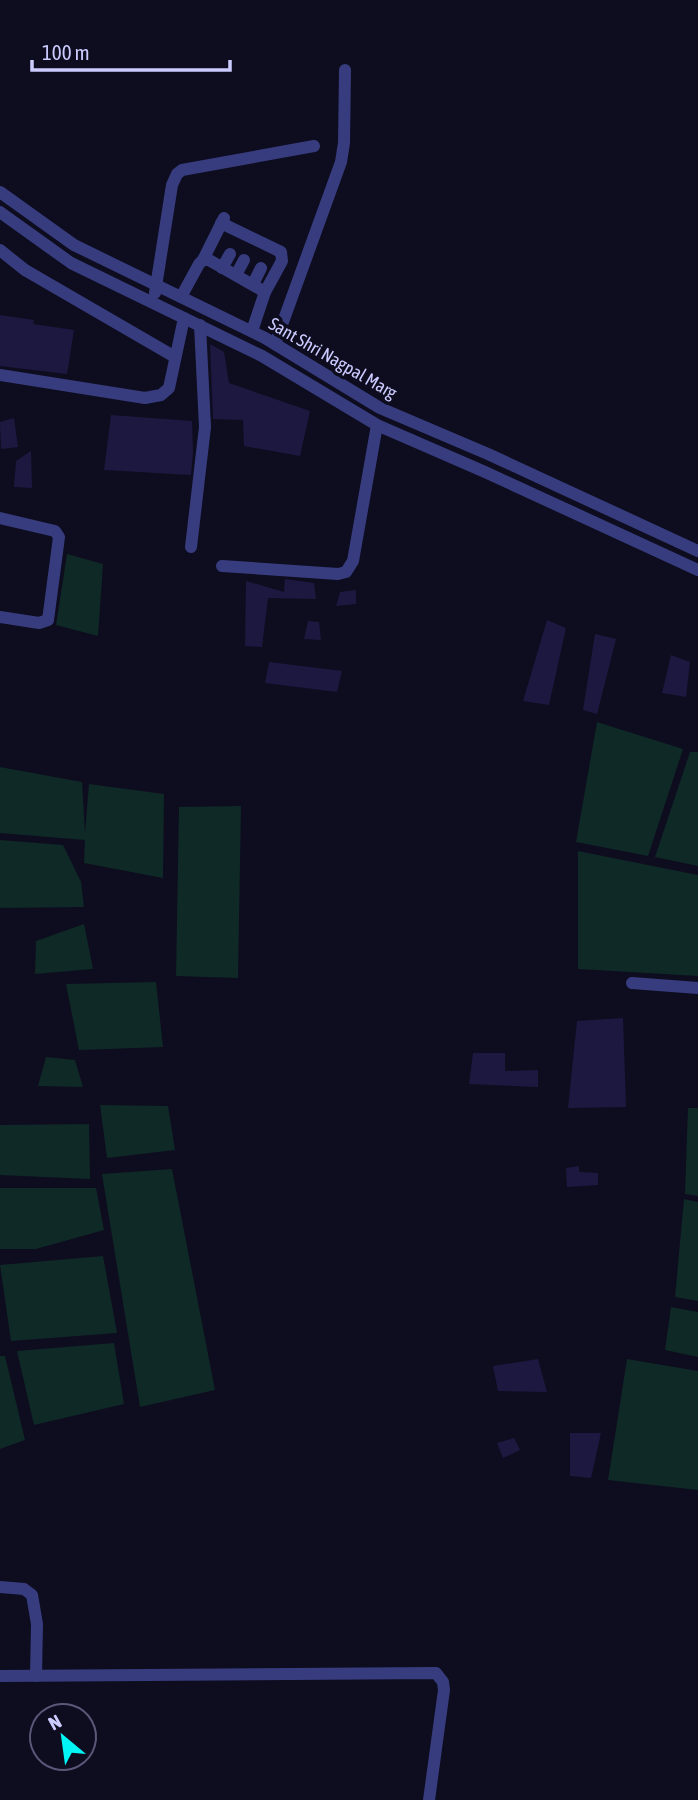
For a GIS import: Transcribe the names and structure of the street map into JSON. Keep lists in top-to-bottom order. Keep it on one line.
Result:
{"streets":{"street":["Sant Shri Nagpal Marg"]},"scale_bar":"100 m","north":"top left"}
